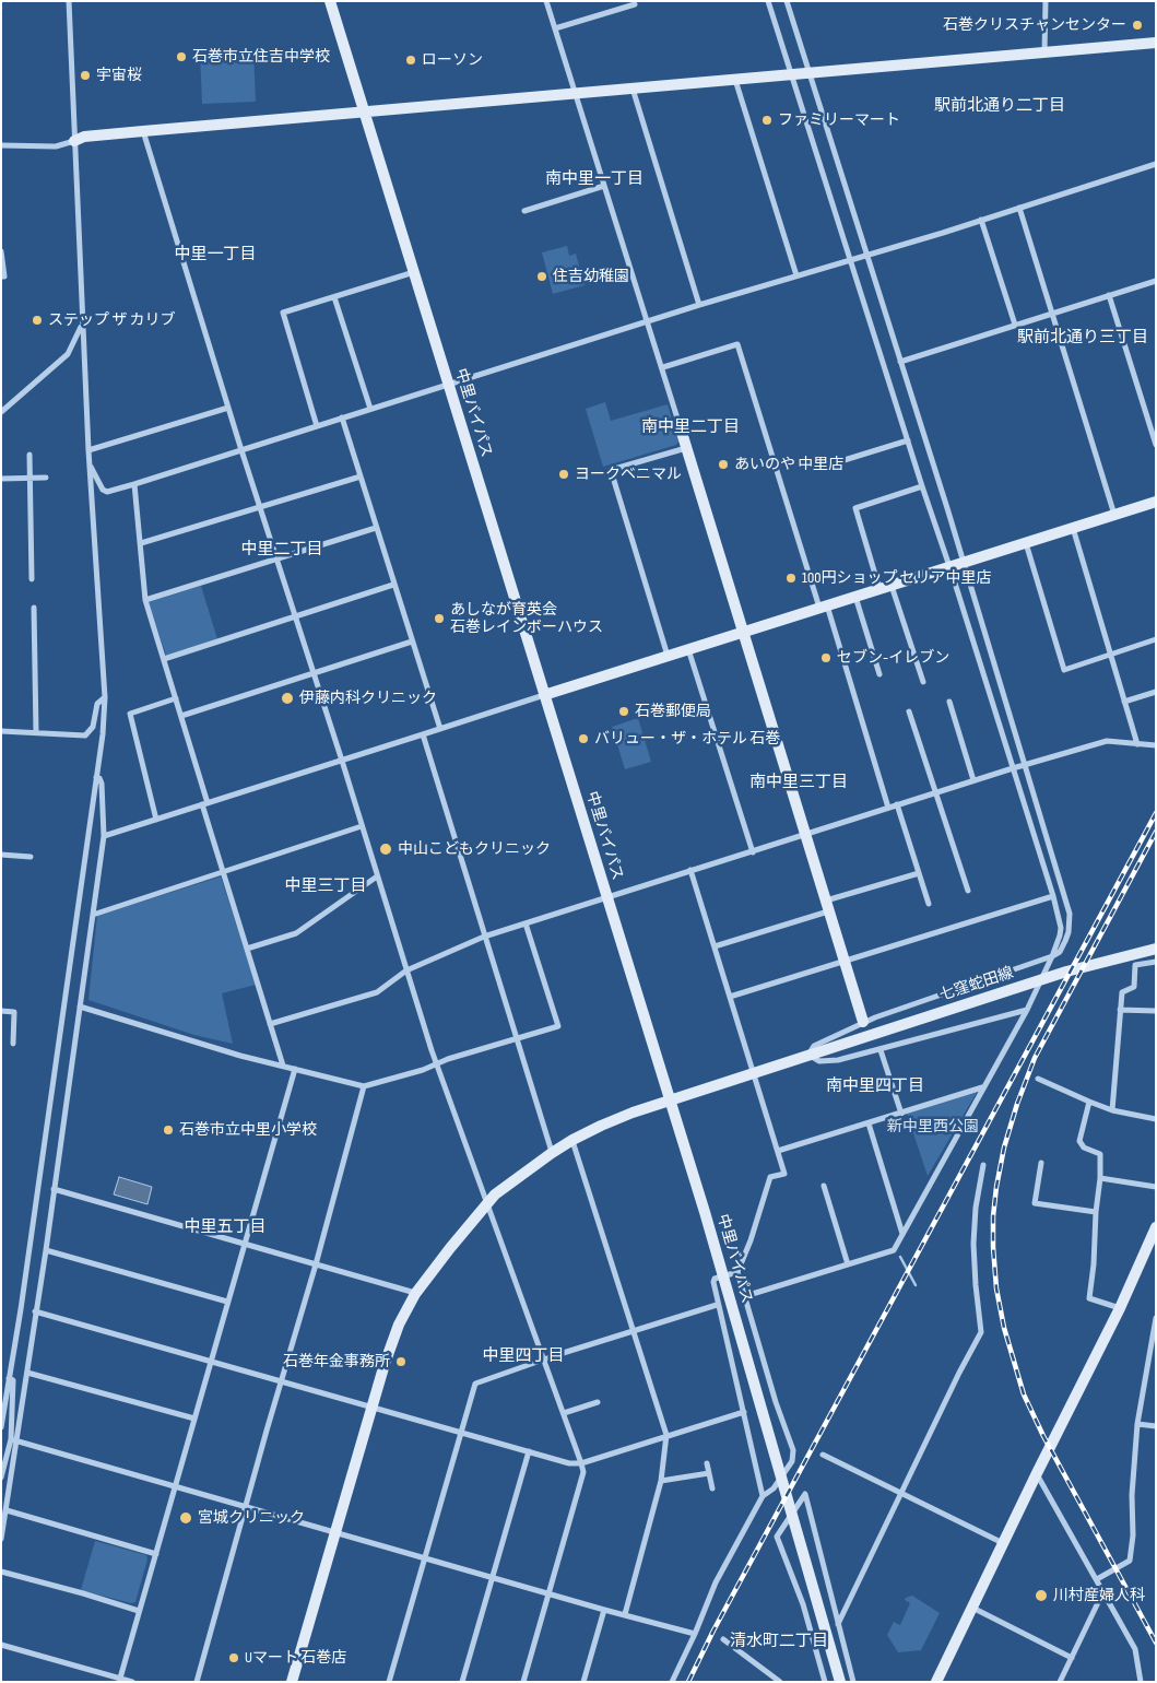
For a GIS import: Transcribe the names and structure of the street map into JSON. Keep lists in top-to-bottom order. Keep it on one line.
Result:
{"streets":{"street":["中里バイパス","七窪蛇田線"]},"crossings":[["中里バイパス","七窪蛇田線"]],"districts":["駅前北通り二丁目","南中里一丁目","中里一丁目","駅前北通り三丁目","南中里二丁目","中里二丁目","南中里三丁目","中里三丁目","南中里四丁目","中里五丁目","中里四丁目","清水町二丁目"],"parks":["新中里西公園"],"places":["石巻クリスチャンセンター","石巻市立住吉中学校","ローソン","宇宙桜","ファミリーマート","住吉幼稚園","ステップ ザ カリブ","あいのや 中里店","ヨークベニマル","100円ショップ セリア中里店","あしなが育英会 石巻レインボーハウス","セブン-イレブン","伊藤内科クリニック","石巻郵便局","バリュー・ザ・ホテル 石巻","中山こどもクリニック","石巻市立中里小学校","石巻年金事務所","宮城クリニック","川村産婦人科","Uマート 石巻店"]}
